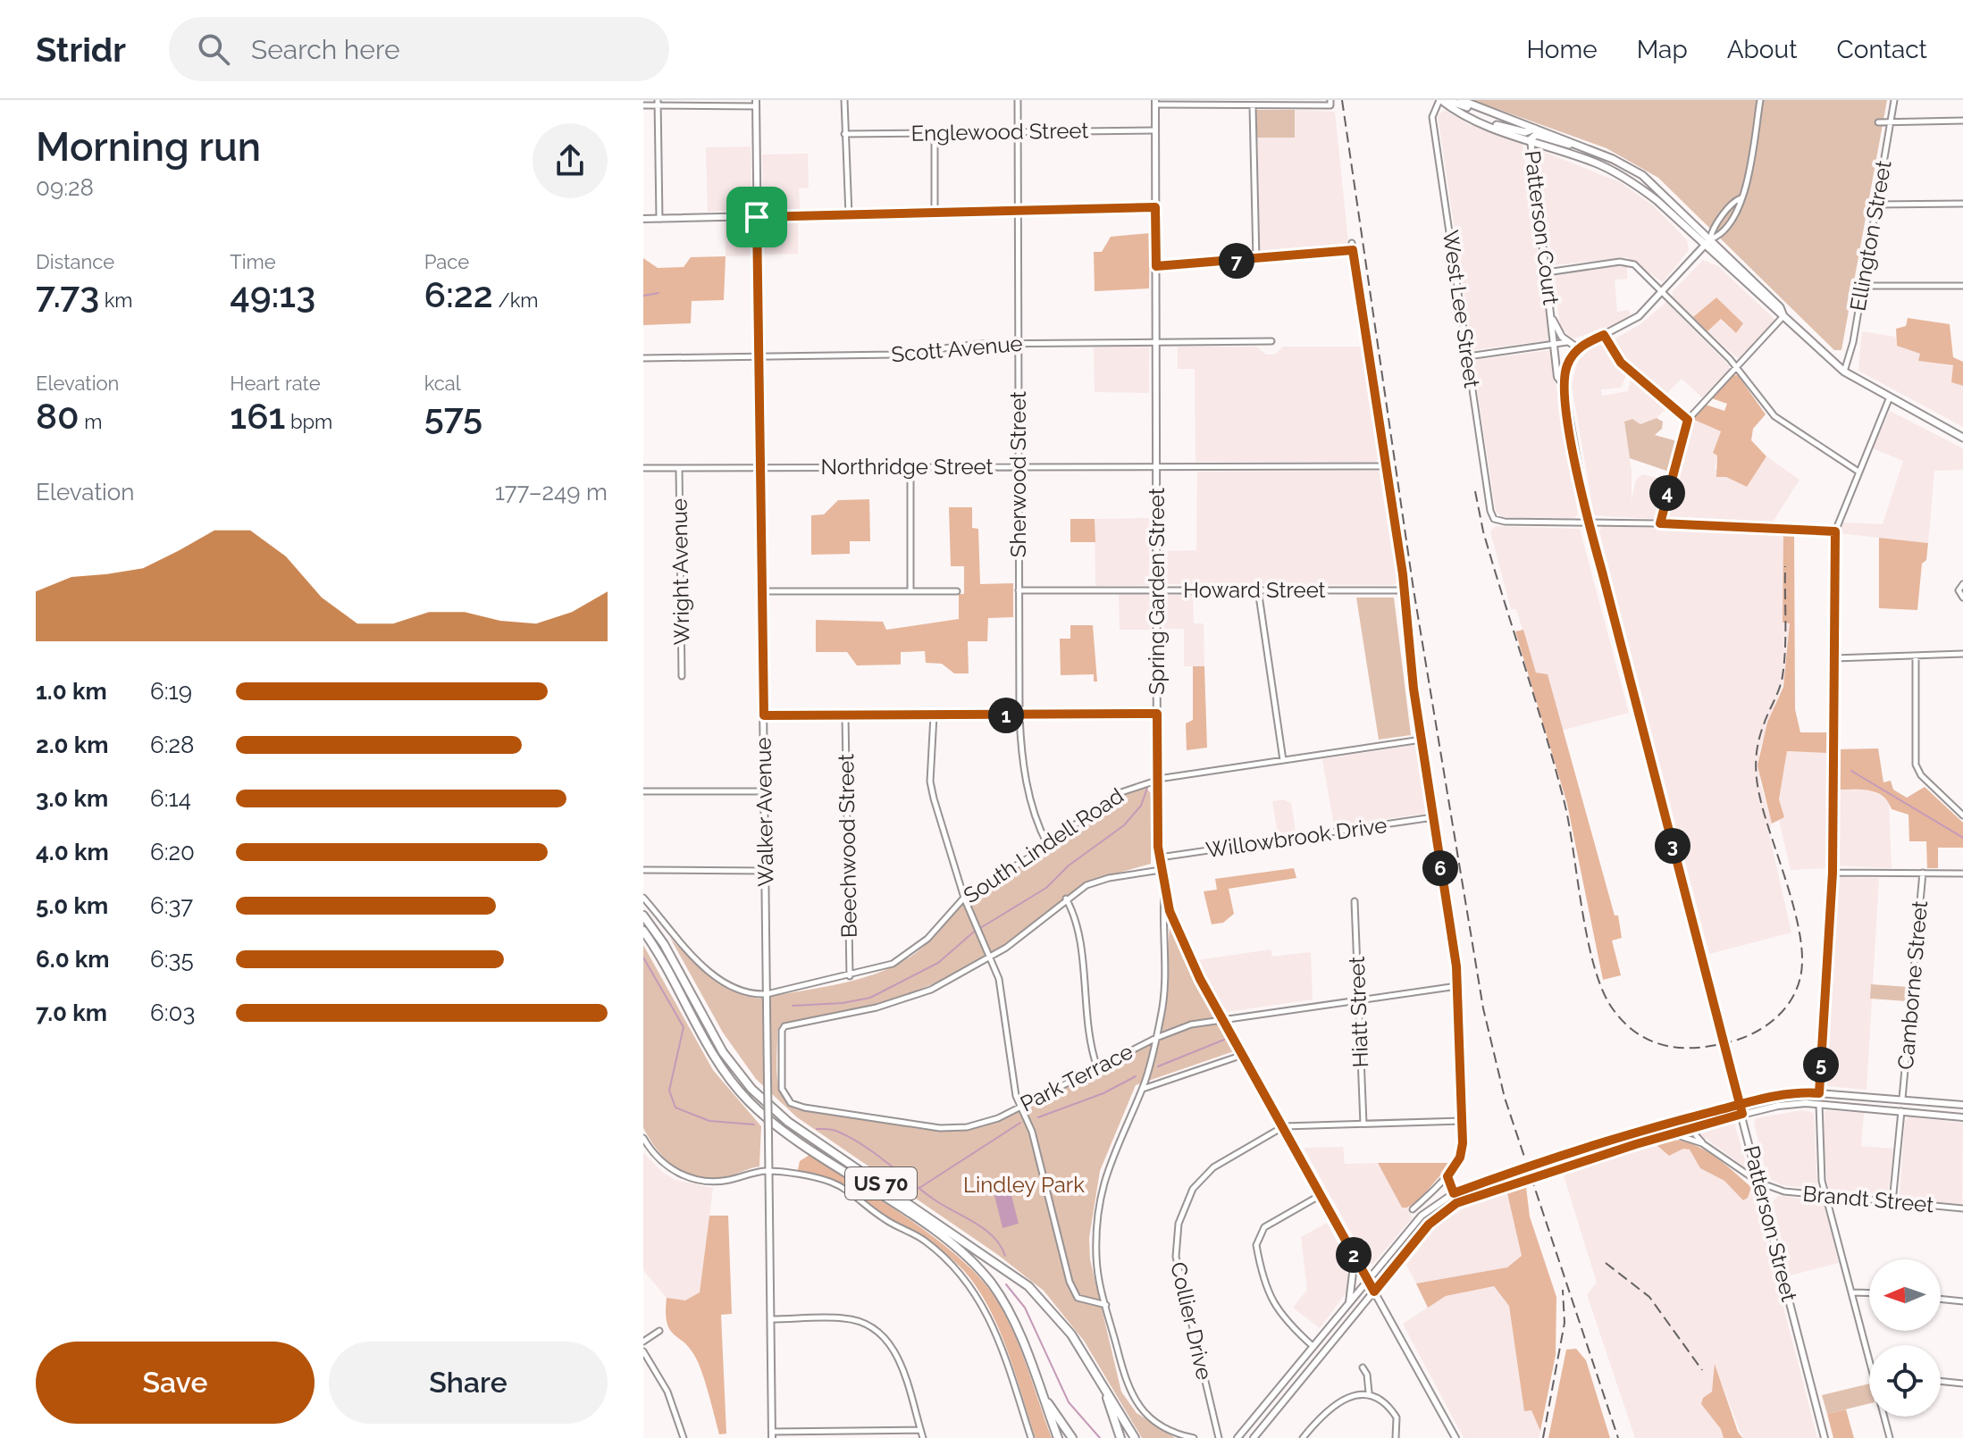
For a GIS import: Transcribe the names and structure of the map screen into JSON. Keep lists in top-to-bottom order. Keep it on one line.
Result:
{"streets":{"highway":["US 70"],"main road":["Patterson Court","Spring Garden Street","Walker Avenue","Patterson Street"],"street":["Englewood Street","Ellington Street","West Lee Street","Scott Avenue","Northridge Street","Sherwood Street","Wright Avenue","Howard Street","Willowbrook Drive","Beechwood Street","South Lindell Road","Camborne Street","Hiatt Street","Park Terrace","Brandt Street","Collier Drive"]},"crossings":[["Englewood Street","Sherwood Street"],["Englewood Street","Spring Garden Street"],["Patterson Court","Patterson Street"],["West Lee Street","Patterson Street"],["Scott Avenue","Sherwood Street"],["Scott Avenue","Spring Garden Street"],["Scott Avenue","Walker Avenue"],["Northridge Street","Sherwood Street"],["Northridge Street","Wright Avenue"],["Northridge Street","Spring Garden Street"],["Northridge Street","Walker Avenue"],["Sherwood Street","Howard Street"],["Sherwood Street","South Lindell Road"],["Howard Street","Spring Garden Street"],["Spring Garden Street","Willowbrook Drive"],["Spring Garden Street","South Lindell Road"],["Spring Garden Street","Park Terrace"],["Spring Garden Street","Collier Drive"],["Walker Avenue","South Lindell Road"],["Beechwood Street","South Lindell Road"],["Hiatt Street","Park Terrace"],["Brandt Street","Patterson Street"]],"parks":["Lindley Park"],"north":"left","page":{"header":"Stridr","search":"Search here","nav":["Home","Map","About","Contact"],"heading":["Morning run","09:28"],"stats":[["Distance","7.73 km"],["Time","49:13"],["Pace","6:22 /km"],["Elevation","80 m"],["Heart rate","161 bpm"],["kcal","575"]],"pins":["7","4","1","3","6","5","2"],"chart":["Elevation","177–249 m"],"list":[{"name":"1.0 km","note":"6:19"},{"name":"2.0 km","note":"6:28"},{"name":"3.0 km","note":"6:14"},{"name":"4.0 km","note":"6:20"},{"name":"5.0 km","note":"6:37"},{"name":"6.0 km","note":"6:35"},{"name":"7.0 km","note":"6:03"}],"buttons":["Save","Share"]}}
